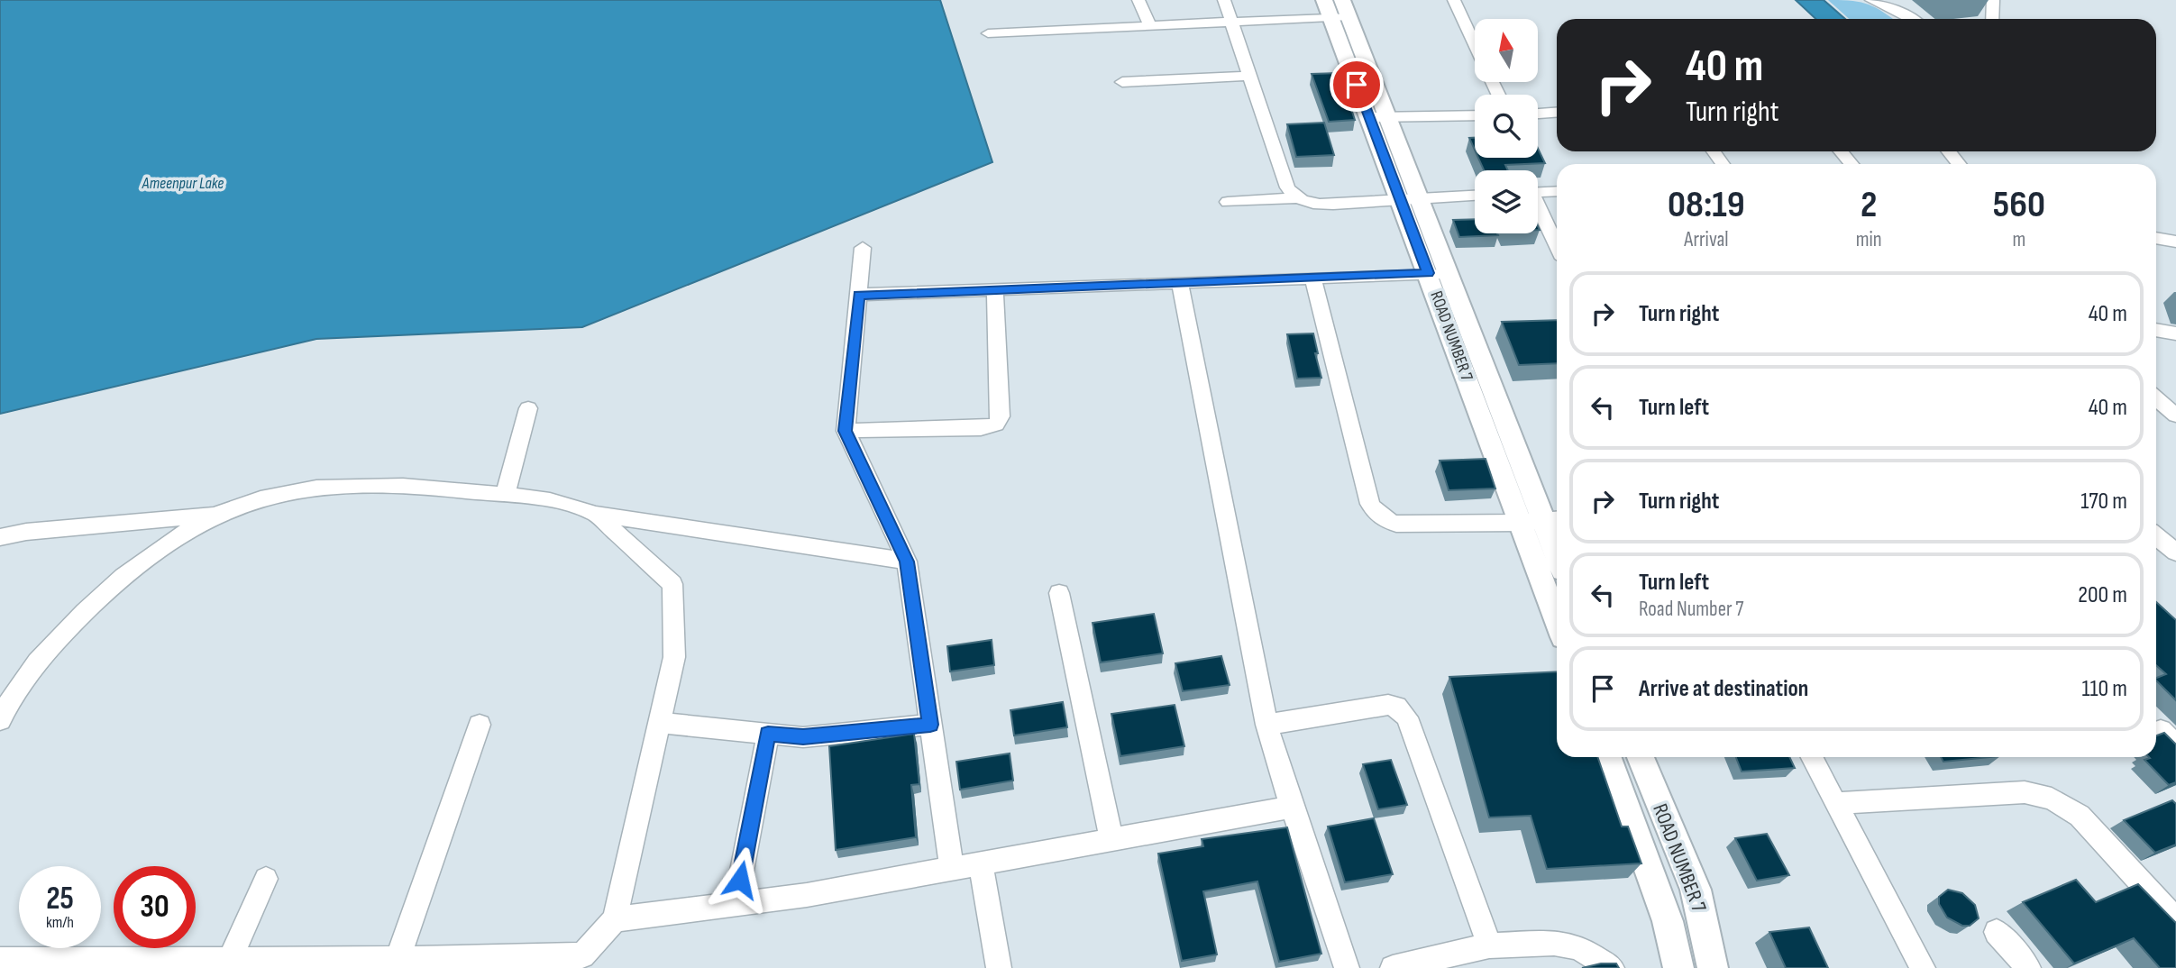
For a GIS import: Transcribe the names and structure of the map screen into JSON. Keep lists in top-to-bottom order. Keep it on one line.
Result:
{"streets":{"street":["ROAD NUMBER 7"]},"water":["Ameenpur Lake"],"north":"top","page":{"turn":["40 m","Turn right"],"eta":["08:19","Arrival","2","min","560","m"],"list":[{"name":"Turn right","value":"40 m"},{"name":"Turn left","value":"40 m"},{"name":"Turn right","value":"170 m"},{"name":"Turn left","note":"Road Number 7","value":"200 m"},{"name":"Arrive at destination","value":"110 m"}],"speed":"25 km/h","limit":"30"}}
